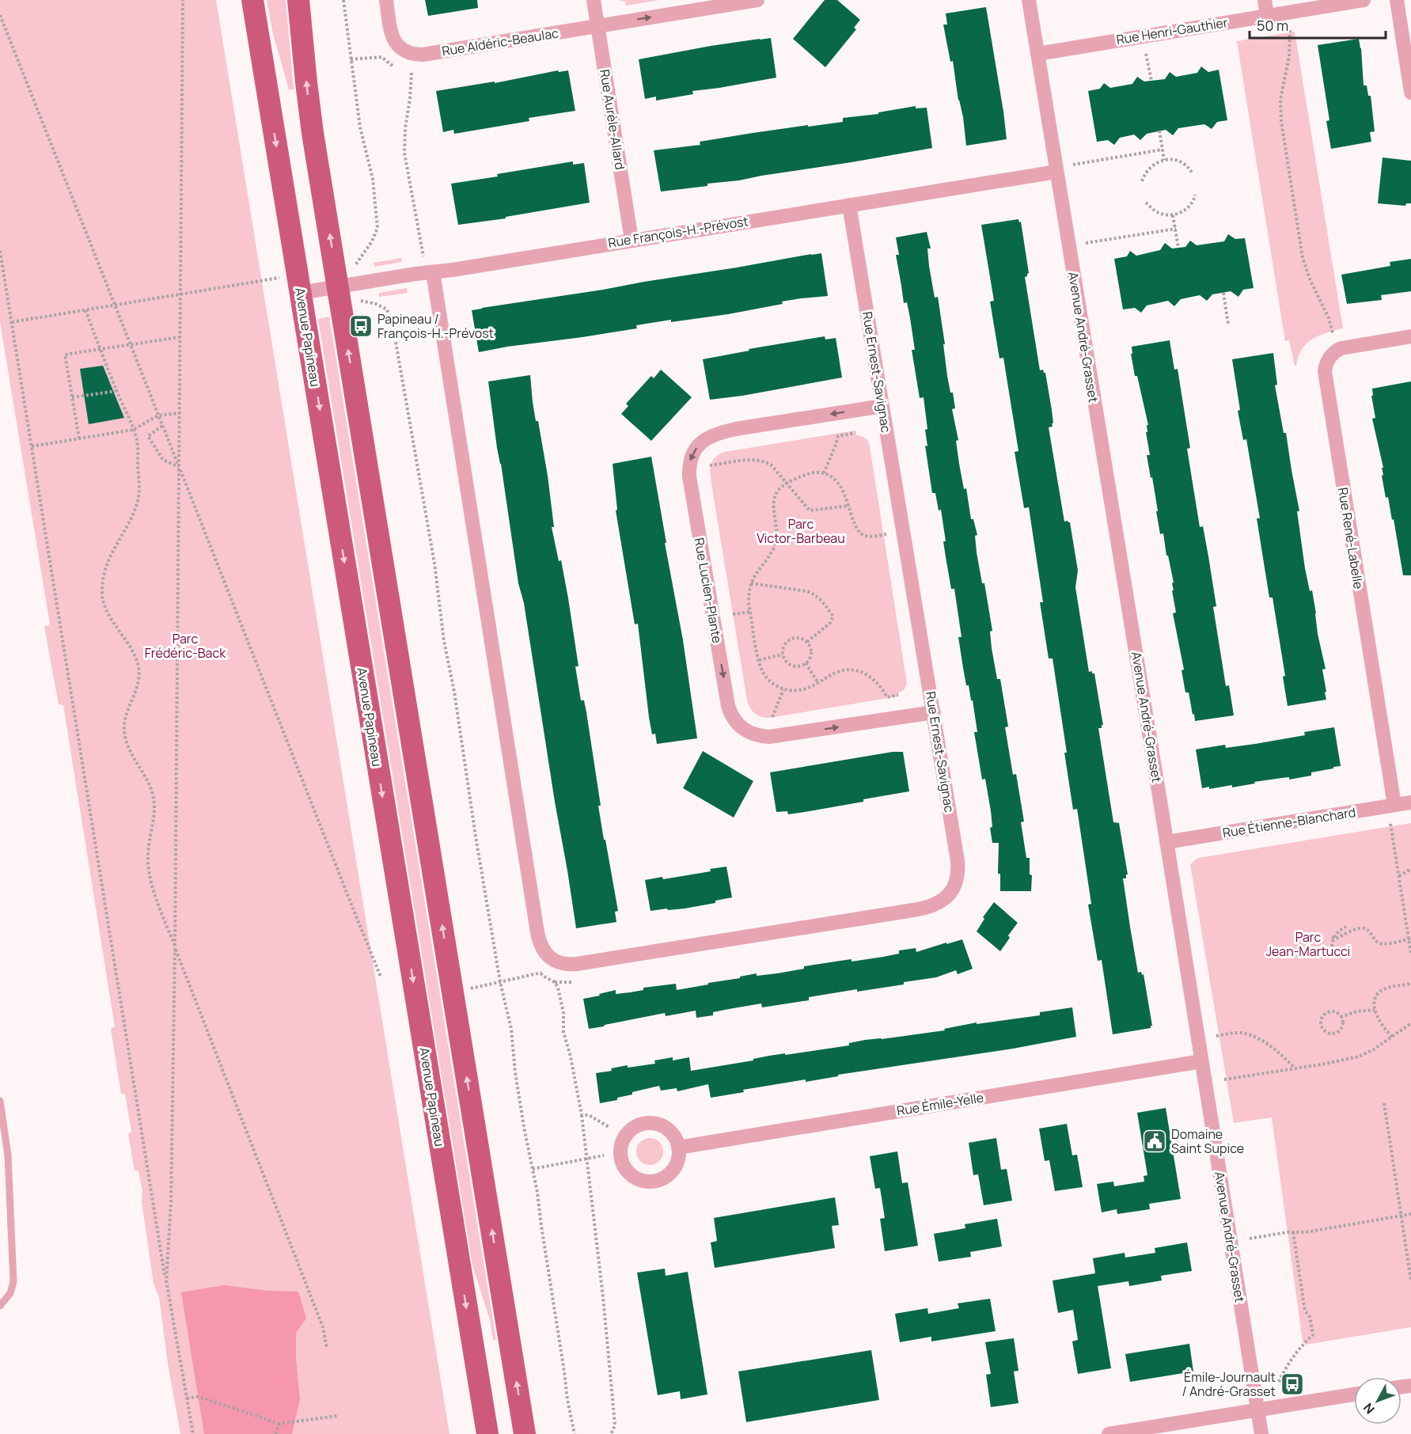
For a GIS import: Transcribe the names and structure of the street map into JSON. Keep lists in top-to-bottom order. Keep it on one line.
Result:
{"streets":{"main road":["Avenue Papineau"],"street":["Rue Henri-Gauthier","Rue Aldéric-Beaulac","Rue Aurèle-Allard","Rue François-H.-Prévost","Avenue André-Grasset","Rue Ernest-Savignac","Rue René-Labelle","Rue Lucien-Plante","Rue Étienne-Blanchard","Rue Émile-Yelle"]},"crossings":[["Rue Henri-Gauthier","Avenue André-Grasset"],["Rue Aldéric-Beaulac","Rue Aurèle-Allard"],["Rue Aurèle-Allard","Rue François-H.-Prévost"],["Rue François-H.-Prévost","Avenue Papineau"],["Rue François-H.-Prévost","Avenue André-Grasset"],["Rue François-H.-Prévost","Rue Ernest-Savignac"],["Avenue André-Grasset","Rue Étienne-Blanchard"],["Avenue André-Grasset","Rue Émile-Yelle"],["Rue Ernest-Savignac","Rue Lucien-Plante"],["Rue René-Labelle","Rue Étienne-Blanchard"]],"one_way":["Rue Aldéric-Beaulac"],"parks":["Parc Victor-Barbeau","Parc Frédéric-Back","Parc Jean-Martucci"],"places":{"bus stop":["Papineau / François-H.-Prévost","Émile-Journault / André-Grasset"],"public building":["Domaine Saint Supice"]},"scale_bar":"50 m","north":"bottom left"}
